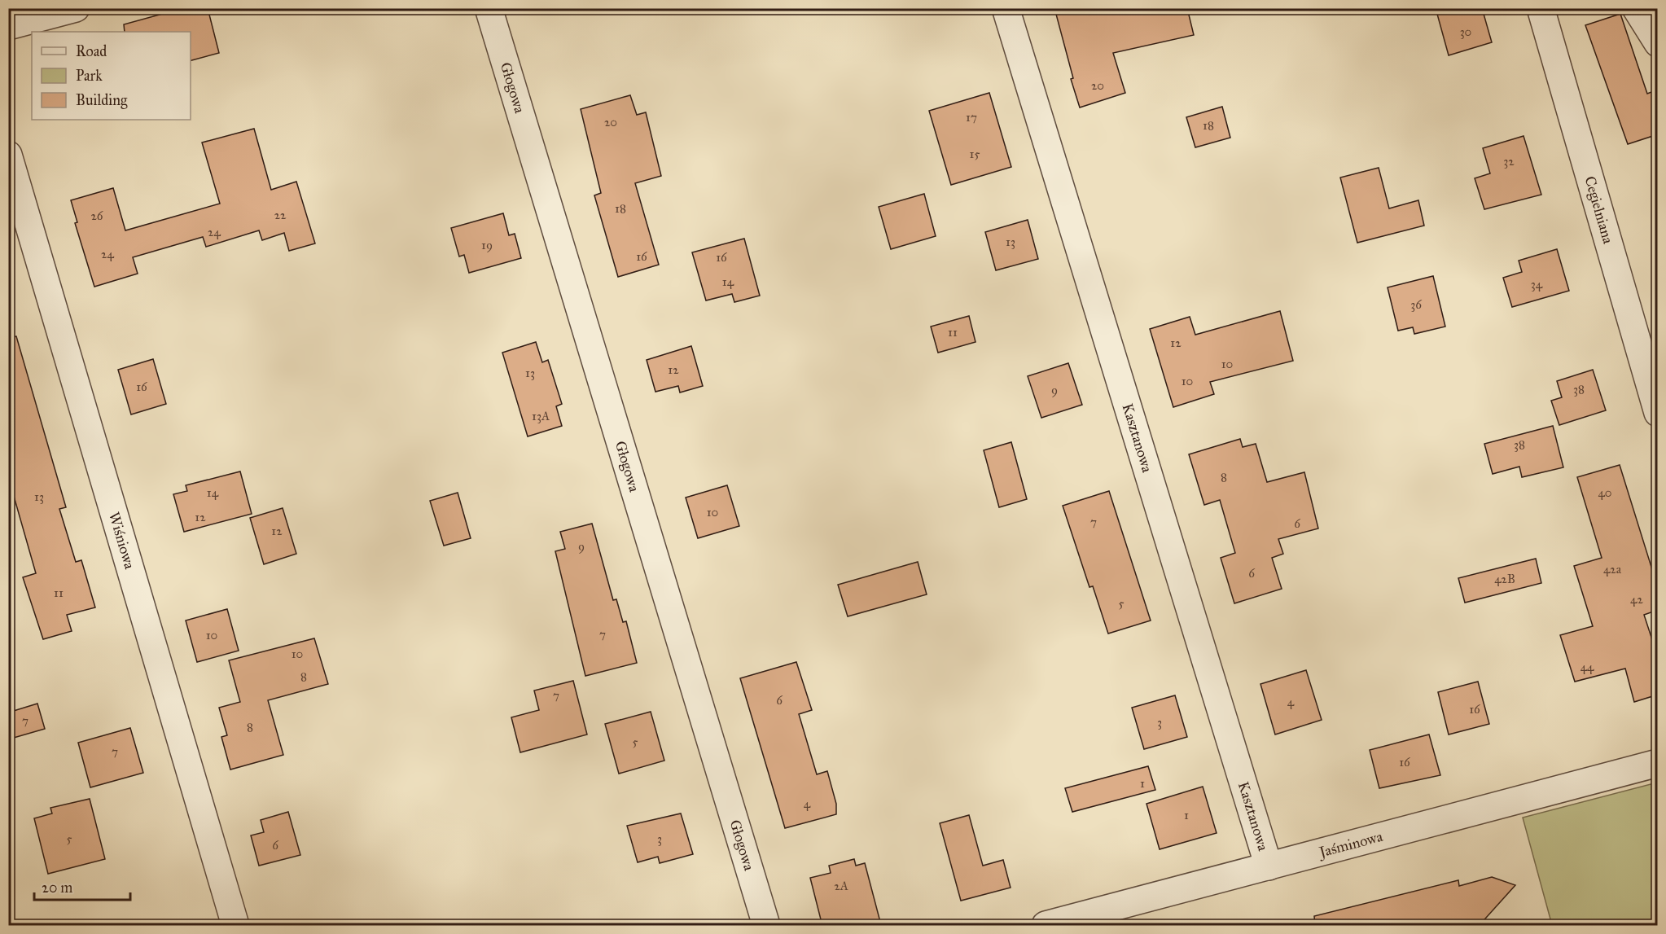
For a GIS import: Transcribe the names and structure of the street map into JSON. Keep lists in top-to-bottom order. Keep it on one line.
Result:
{"streets":{"street":["Głogowa","Cegielniana","Kasztanowa","Wiśniowa","Jaśminowa"]},"crossings":[["Kasztanowa","Jaśminowa"]],"house_numbers":["30","20","17","20","18","15","32","18","22","26","24","13","19","24","16","16","14","34","36","11","12","10","12","13","10","16","38","9","13A","38","8","14","40","13","10","12","7","6","12","9","42a","6","42B","11","42","5","7","10","10","44","8","7","6","4","16","7","3","8","5","7","16","1","4","1","5","3","6","2A"],"legend":["Road","Park","Building"],"scale_bar":"20 m"}
